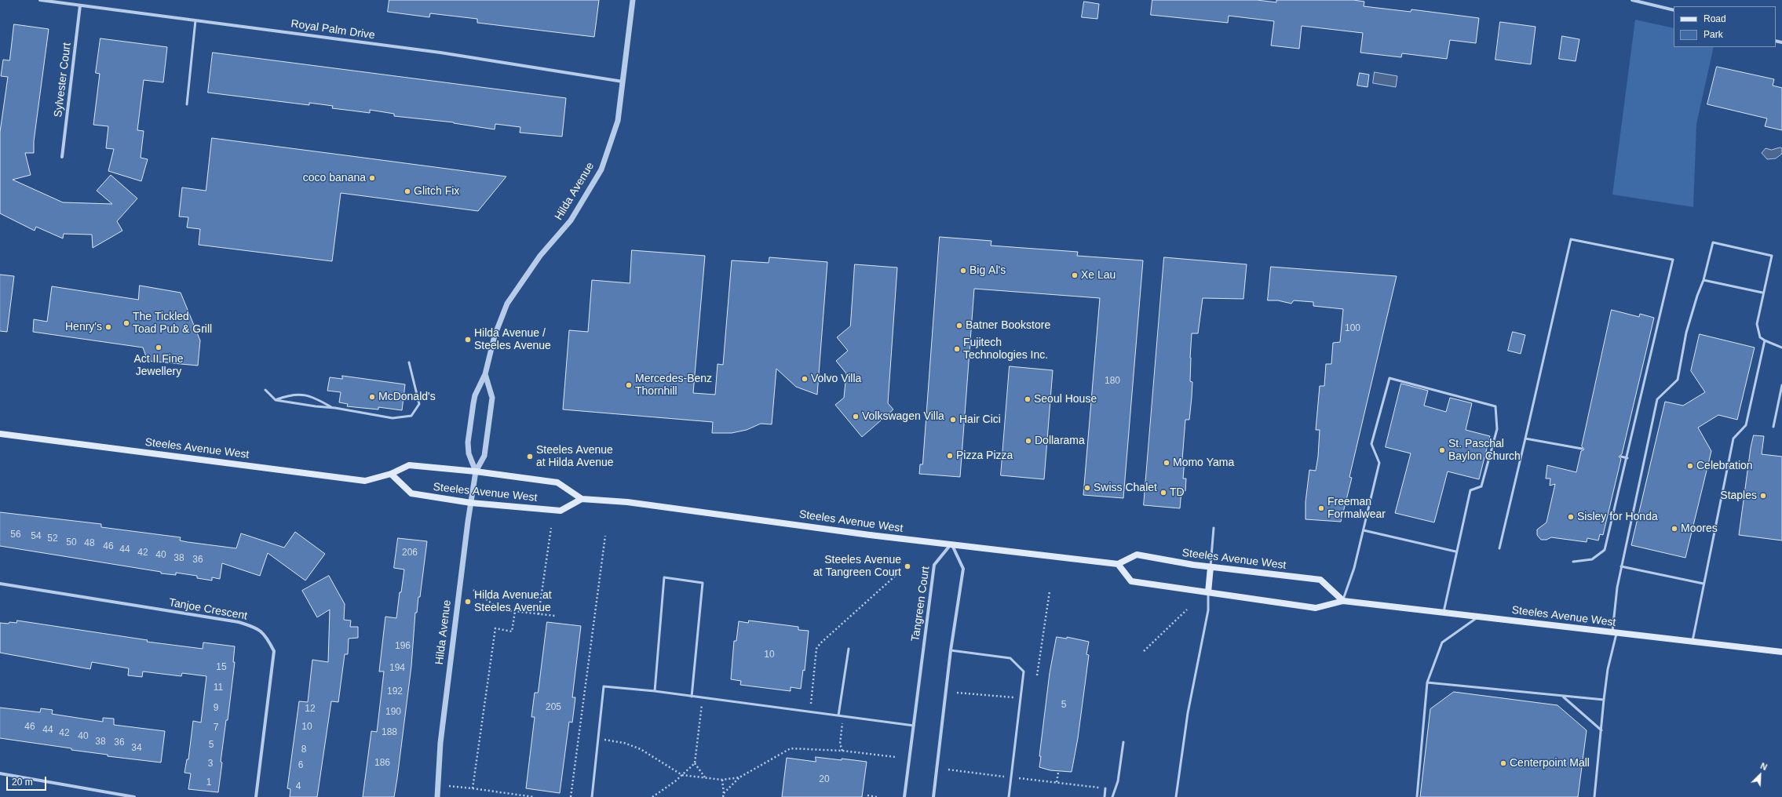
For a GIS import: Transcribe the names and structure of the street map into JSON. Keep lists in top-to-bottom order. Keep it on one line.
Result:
{"streets":{"main road":["Steeles Avenue West"],"street":["Royal Palm Drive","Sylvester Court","Hilda Avenue","Tangreen Court","Tanjoe Crescent"]},"crossings":[["Royal Palm Drive","Sylvester Court"],["Royal Palm Drive","Hilda Avenue"],["Hilda Avenue","Steeles Avenue West"],["Steeles Avenue West","Tangreen Court"]],"places":["coco banana","Glitch Fix","Big Al's","Xe Lau","The Tickled Toad Pub & Grill","Batner Bookstore","Henry's","Hilda Avenue / Steeles Avenue","Act II Fine Jewellery","Fujitech Technologies Inc.","Volvo Villa","Mercedes-Benz Thornhill","McDonald's","Seoul House","Volkswagen Villa","Hair Cici","Dollarama","St. Paschal Baylon Church","Pizza Pizza","Steeles Avenue at Hilda Avenue","Momo Yama","Celebration","Swiss Chalet","TD","Staples","Freeman Formalwear","Sisley for Honda","Moores","Steeles Avenue at Tangreen Court","Hilda Avenue at Steeles Avenue","Centerpoint Mall"],"house_numbers":["100","180","56","54","52","50","48","46","44","42","206","40","38","36","196","10","15","194","11","192","5","205","9","12","190","46","10","7","44","188","42","40","38","36","5","34","8","186","3","6","20","1","4"],"legend":["Road","Park"],"scale_bar":"20 m","north":"top right"}
